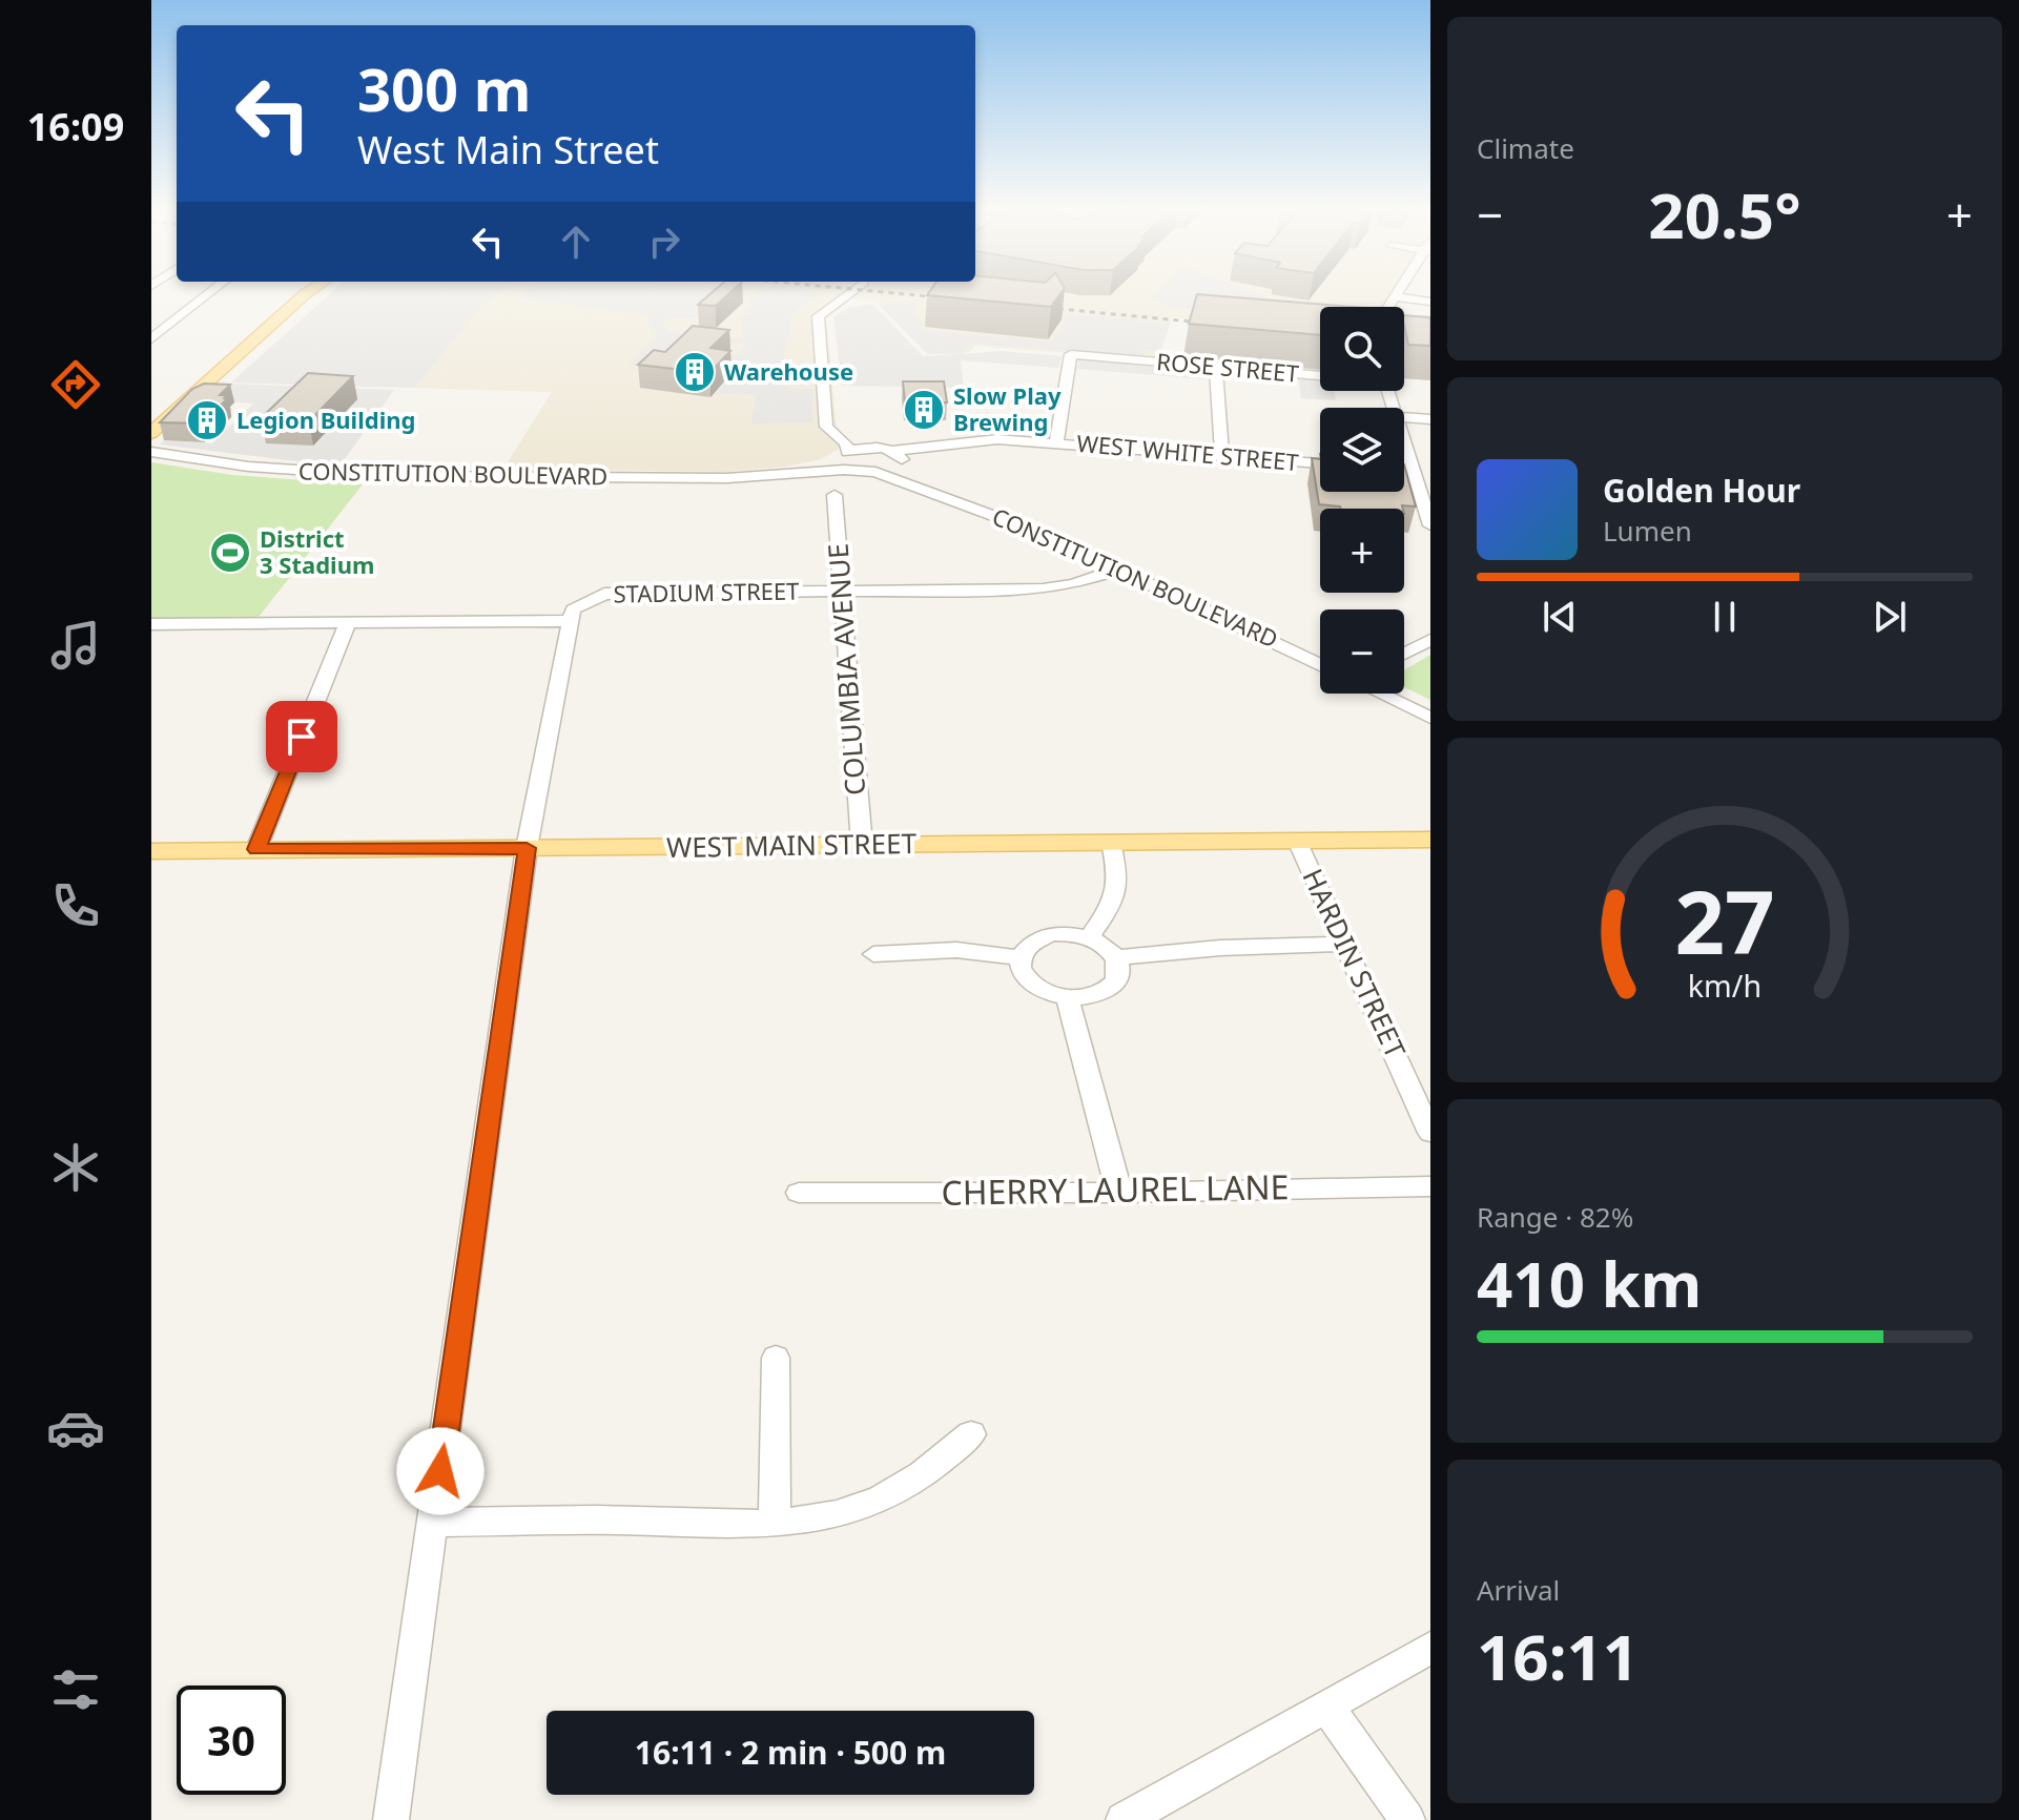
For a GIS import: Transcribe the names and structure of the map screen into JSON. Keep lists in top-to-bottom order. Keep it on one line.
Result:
{"streets":{"main road":["WEST MAIN STREET"],"street":["ROSE STREET","WEST WHITE STREET","CONSTITUTION BOULEVARD","STADIUM STREET","COLUMBIA AVENUE","HARDIN STREET","CHERRY LAUREL LANE"]},"crossings":[["ROSE STREET","WEST WHITE STREET"],["WEST WHITE STREET","CONSTITUTION BOULEVARD"],["CONSTITUTION BOULEVARD","STADIUM STREET"],["STADIUM STREET","COLUMBIA AVENUE"],["COLUMBIA AVENUE","WEST MAIN STREET"],["WEST MAIN STREET","HARDIN STREET"]],"places":{"building":["Warehouse","Slow Play Brewing","Legion Building"],"sports":["District 3 Stadium"]},"page":{"tabs":"16:09","tile":["Climate",["Range · 82%","410 km"],["Arrival","16:11"]],"turn":["300 m","West Main Street"],"heat":["−","20.5°","+"],"map_buttons":["+","−"],"song":["Golden Hour","Lumen"],"limit":"30","trip":"16:11 · 2 min · 500 m","gauge":["27","km/h"]}}
